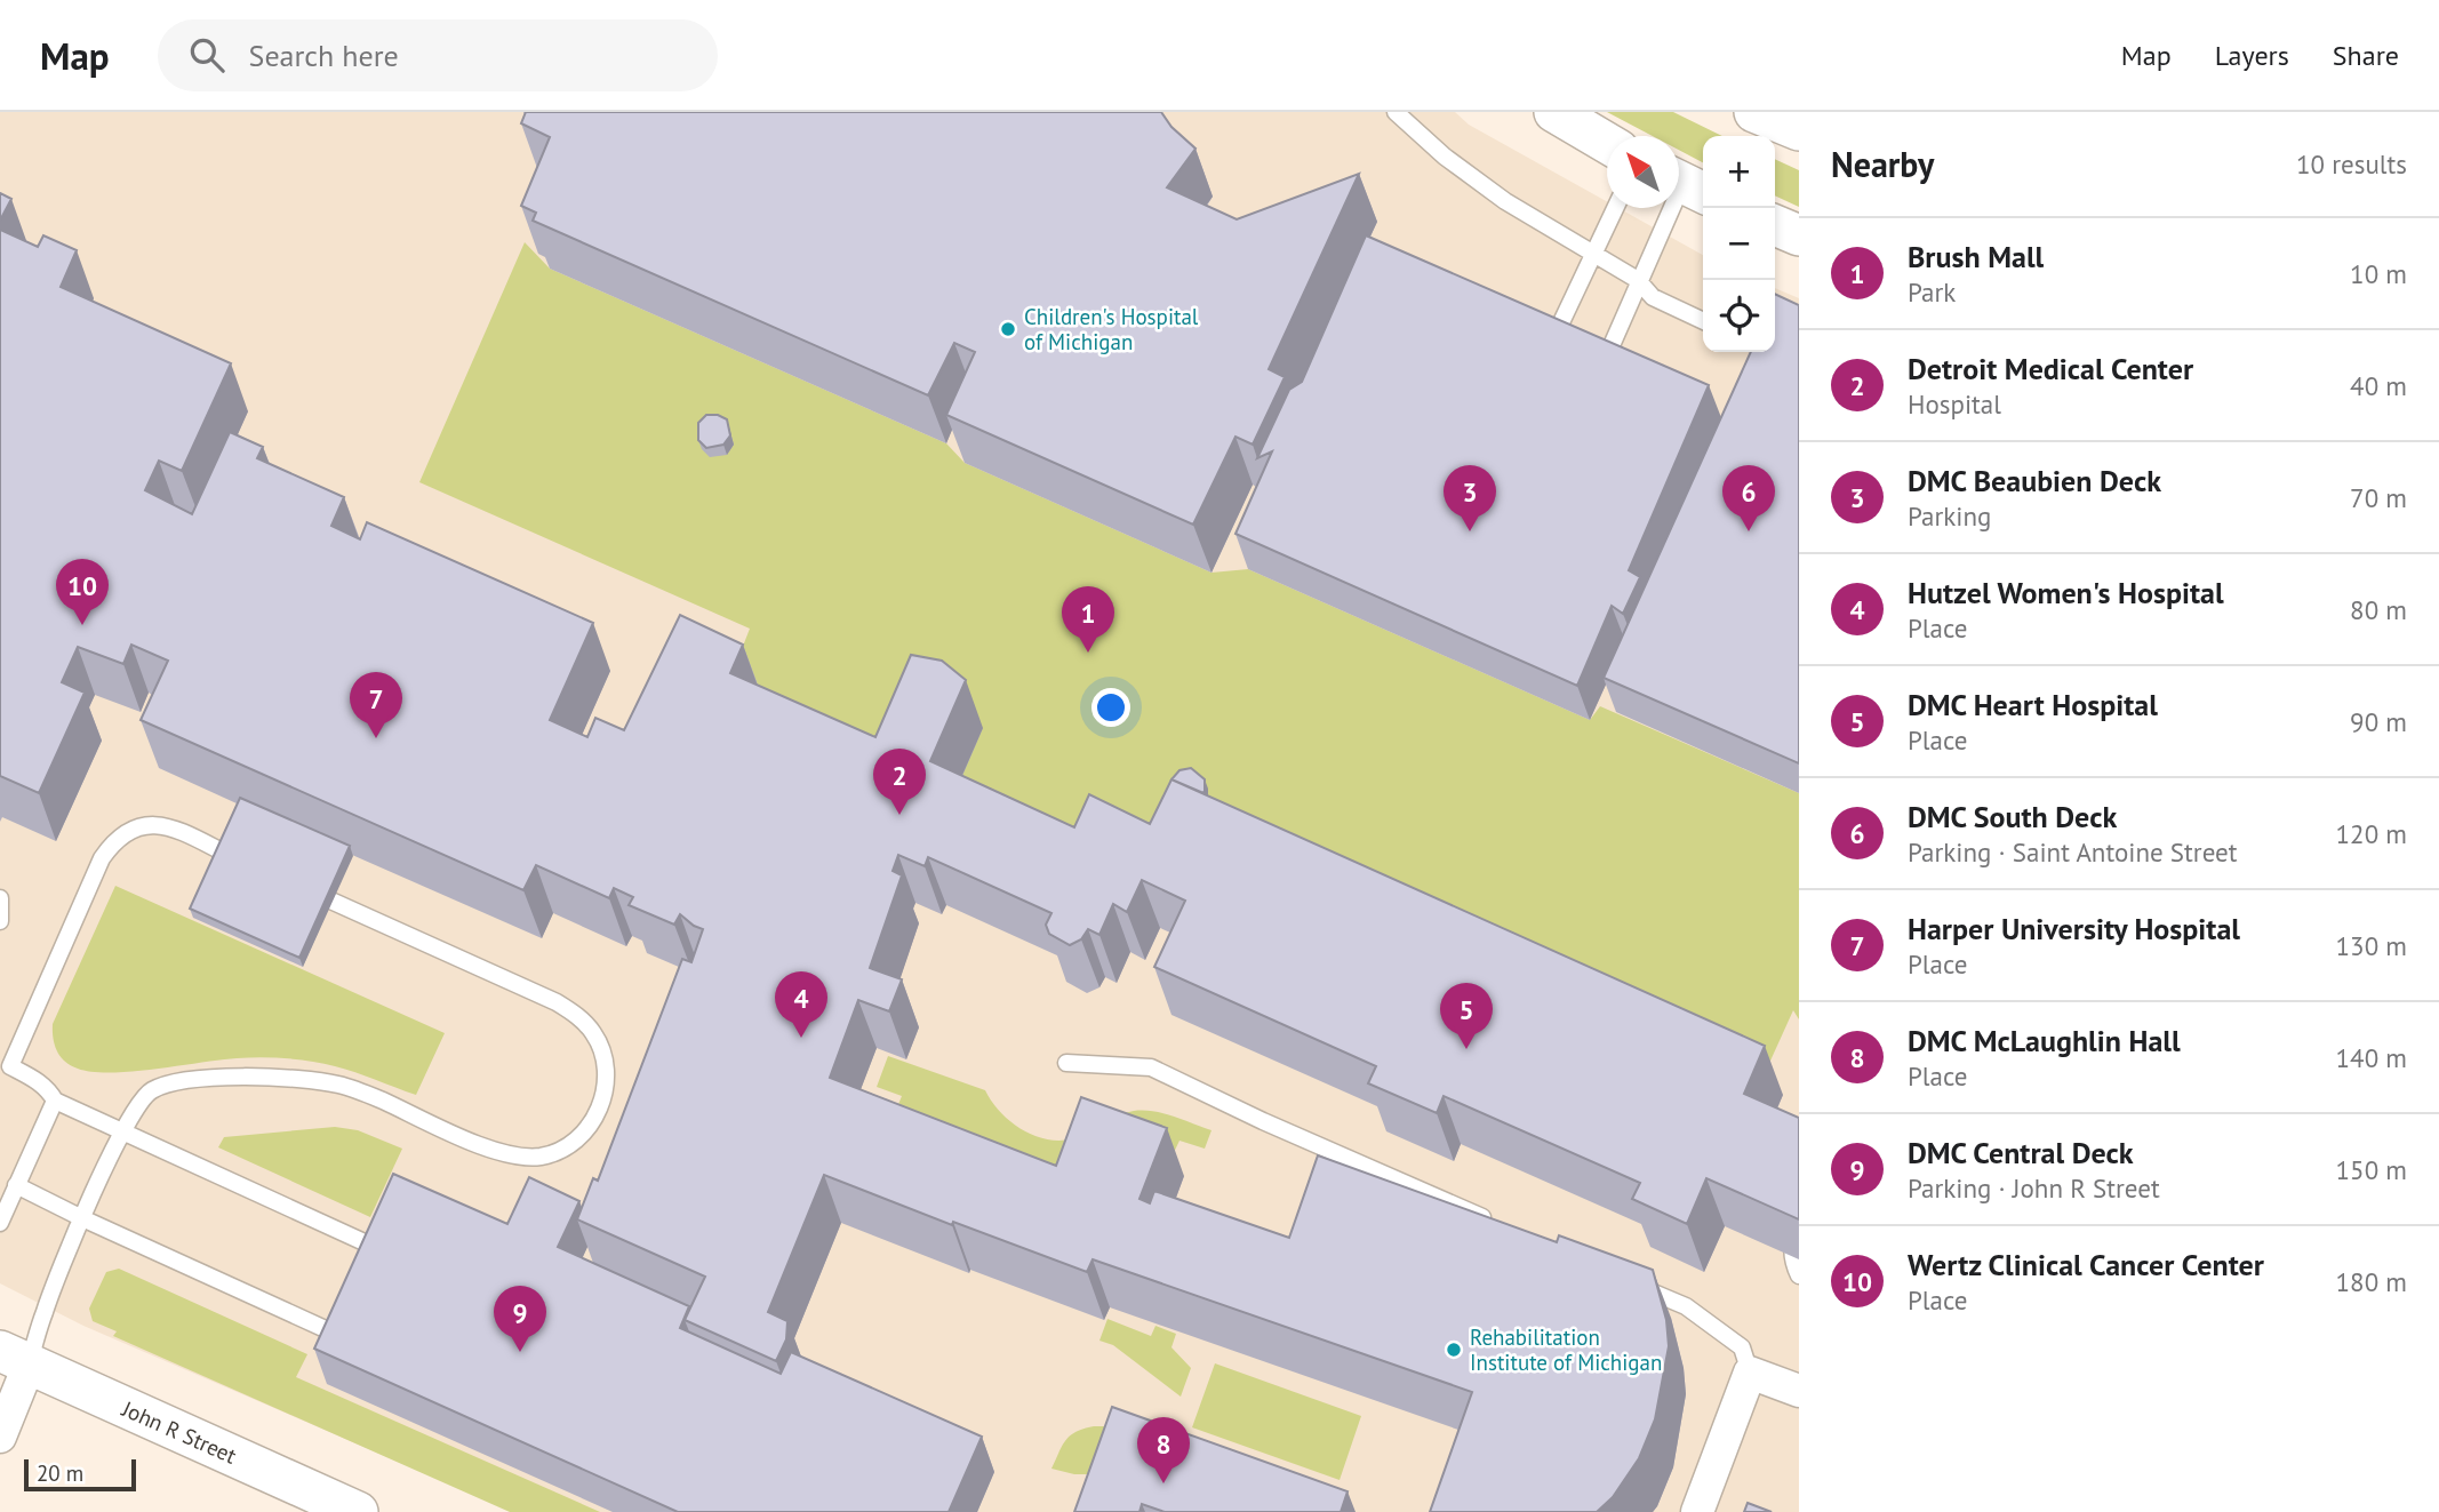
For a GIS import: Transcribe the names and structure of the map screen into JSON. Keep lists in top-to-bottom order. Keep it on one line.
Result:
{"streets":{"street":["John R Street"]},"places":["Children's Hospital of Michigan","Rehabilitation Institute of Michigan"],"scale_bar":"20 m","north":"top left","page":{"header":"Map","search":"Search here","nav":["Map","Layers","Share"],"heading":["Nearby","10 results"],"map_buttons":["+","−"],"list":[{"mark":"1","name":"Brush Mall","note":"Park","value":"10 m"},{"mark":"2","name":"Detroit Medical Center","note":"Hospital","value":"40 m"},{"mark":"3","name":"DMC Beaubien Deck","note":"Parking","value":"70 m"},{"mark":"4","name":"Hutzel Women's Hospital","note":"Place","value":"80 m"},{"mark":"5","name":"DMC Heart Hospital","note":"Place","value":"90 m"},{"mark":"6","name":"DMC South Deck","note":"Parking · Saint Antoine Street","value":"120 m"},{"mark":"7","name":"Harper University Hospital","note":"Place","value":"130 m"},{"mark":"8","name":"DMC McLaughlin Hall","note":"Place","value":"140 m"},{"mark":"9","name":"DMC Central Deck","note":"Parking · John R Street","value":"150 m"},{"mark":"10","name":"Wertz Clinical Cancer Center","note":"Place","value":"180 m"}],"pins":["3","6","10","1","7","2","4","5","9","8"],"scale":"20 m"}}
